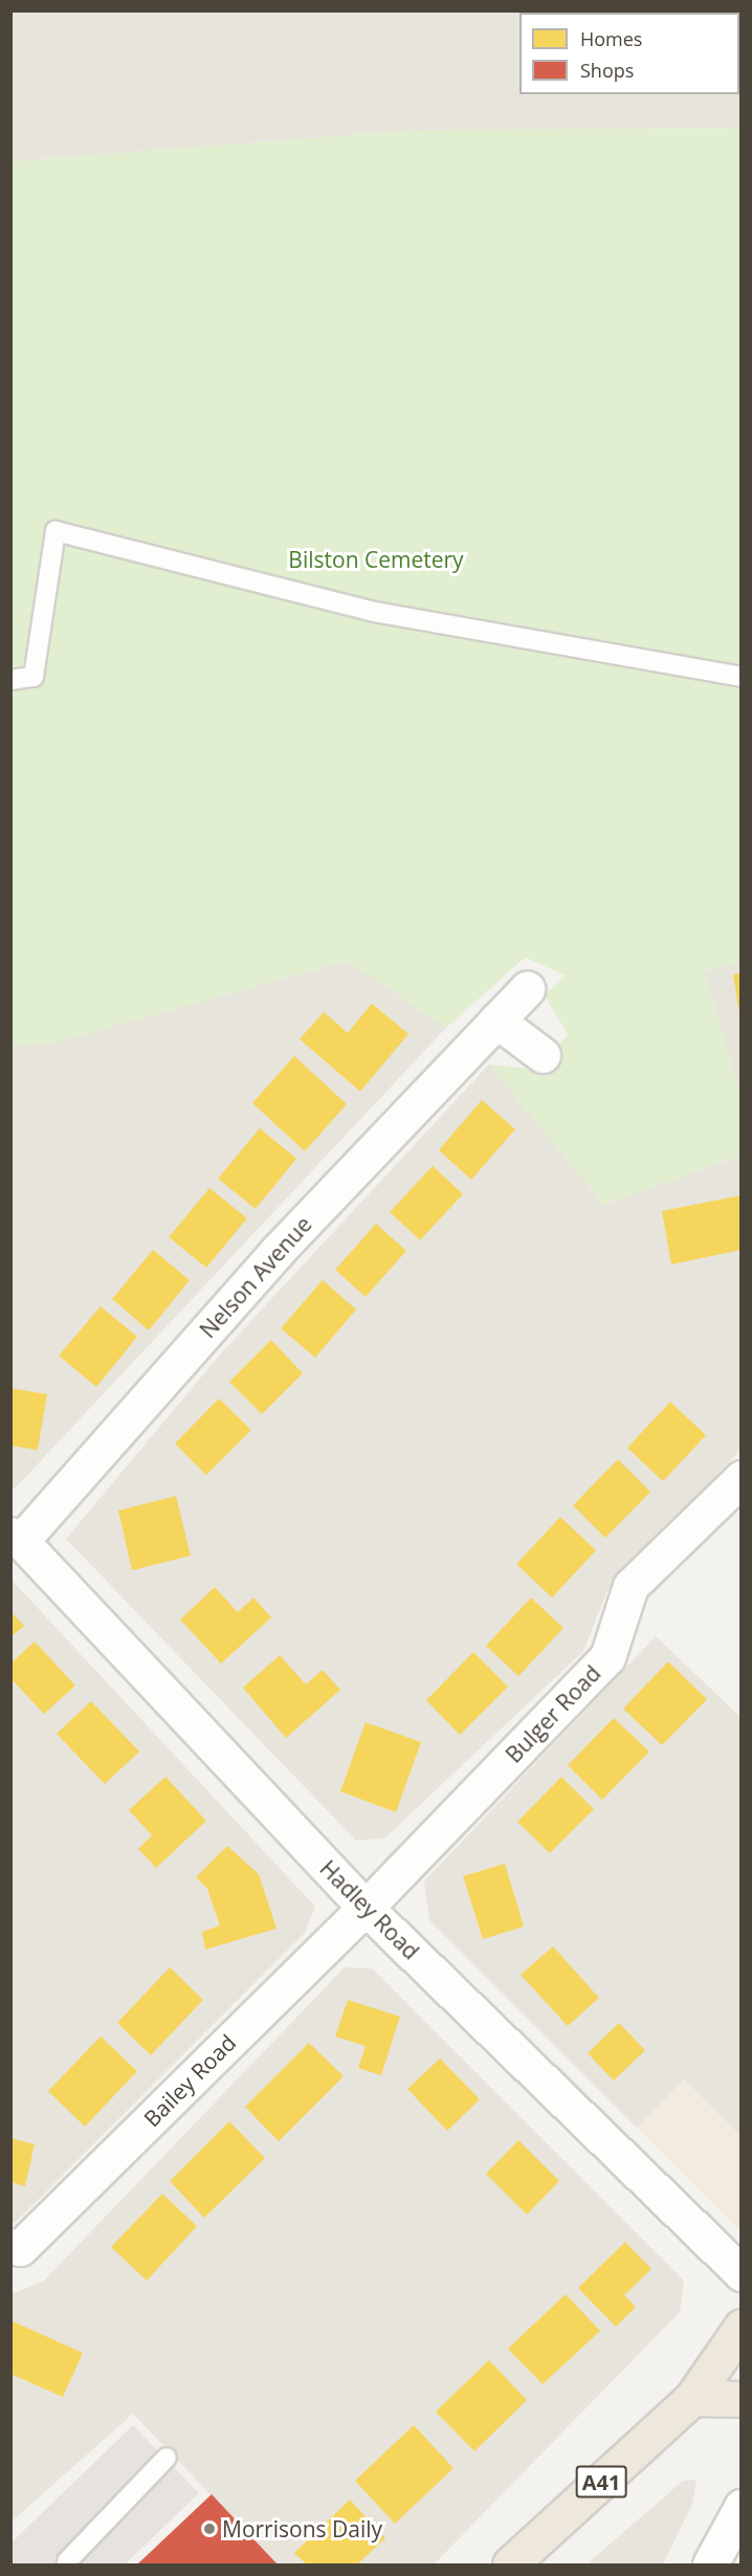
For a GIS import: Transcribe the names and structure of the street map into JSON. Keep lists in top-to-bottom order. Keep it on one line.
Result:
{"streets":{"highway":["A41"],"street":["Nelson Avenue","Bulger Road","Hadley Road","Bailey Road"]},"crossings":[["Nelson Avenue","Hadley Road"],["Bulger Road","Hadley Road"],["Bulger Road","Bailey Road"],["Hadley Road","Bailey Road"]],"parks":["Bilston Cemetery"],"places":["Morrisons Daily"],"legend":["Homes","Shops"]}
